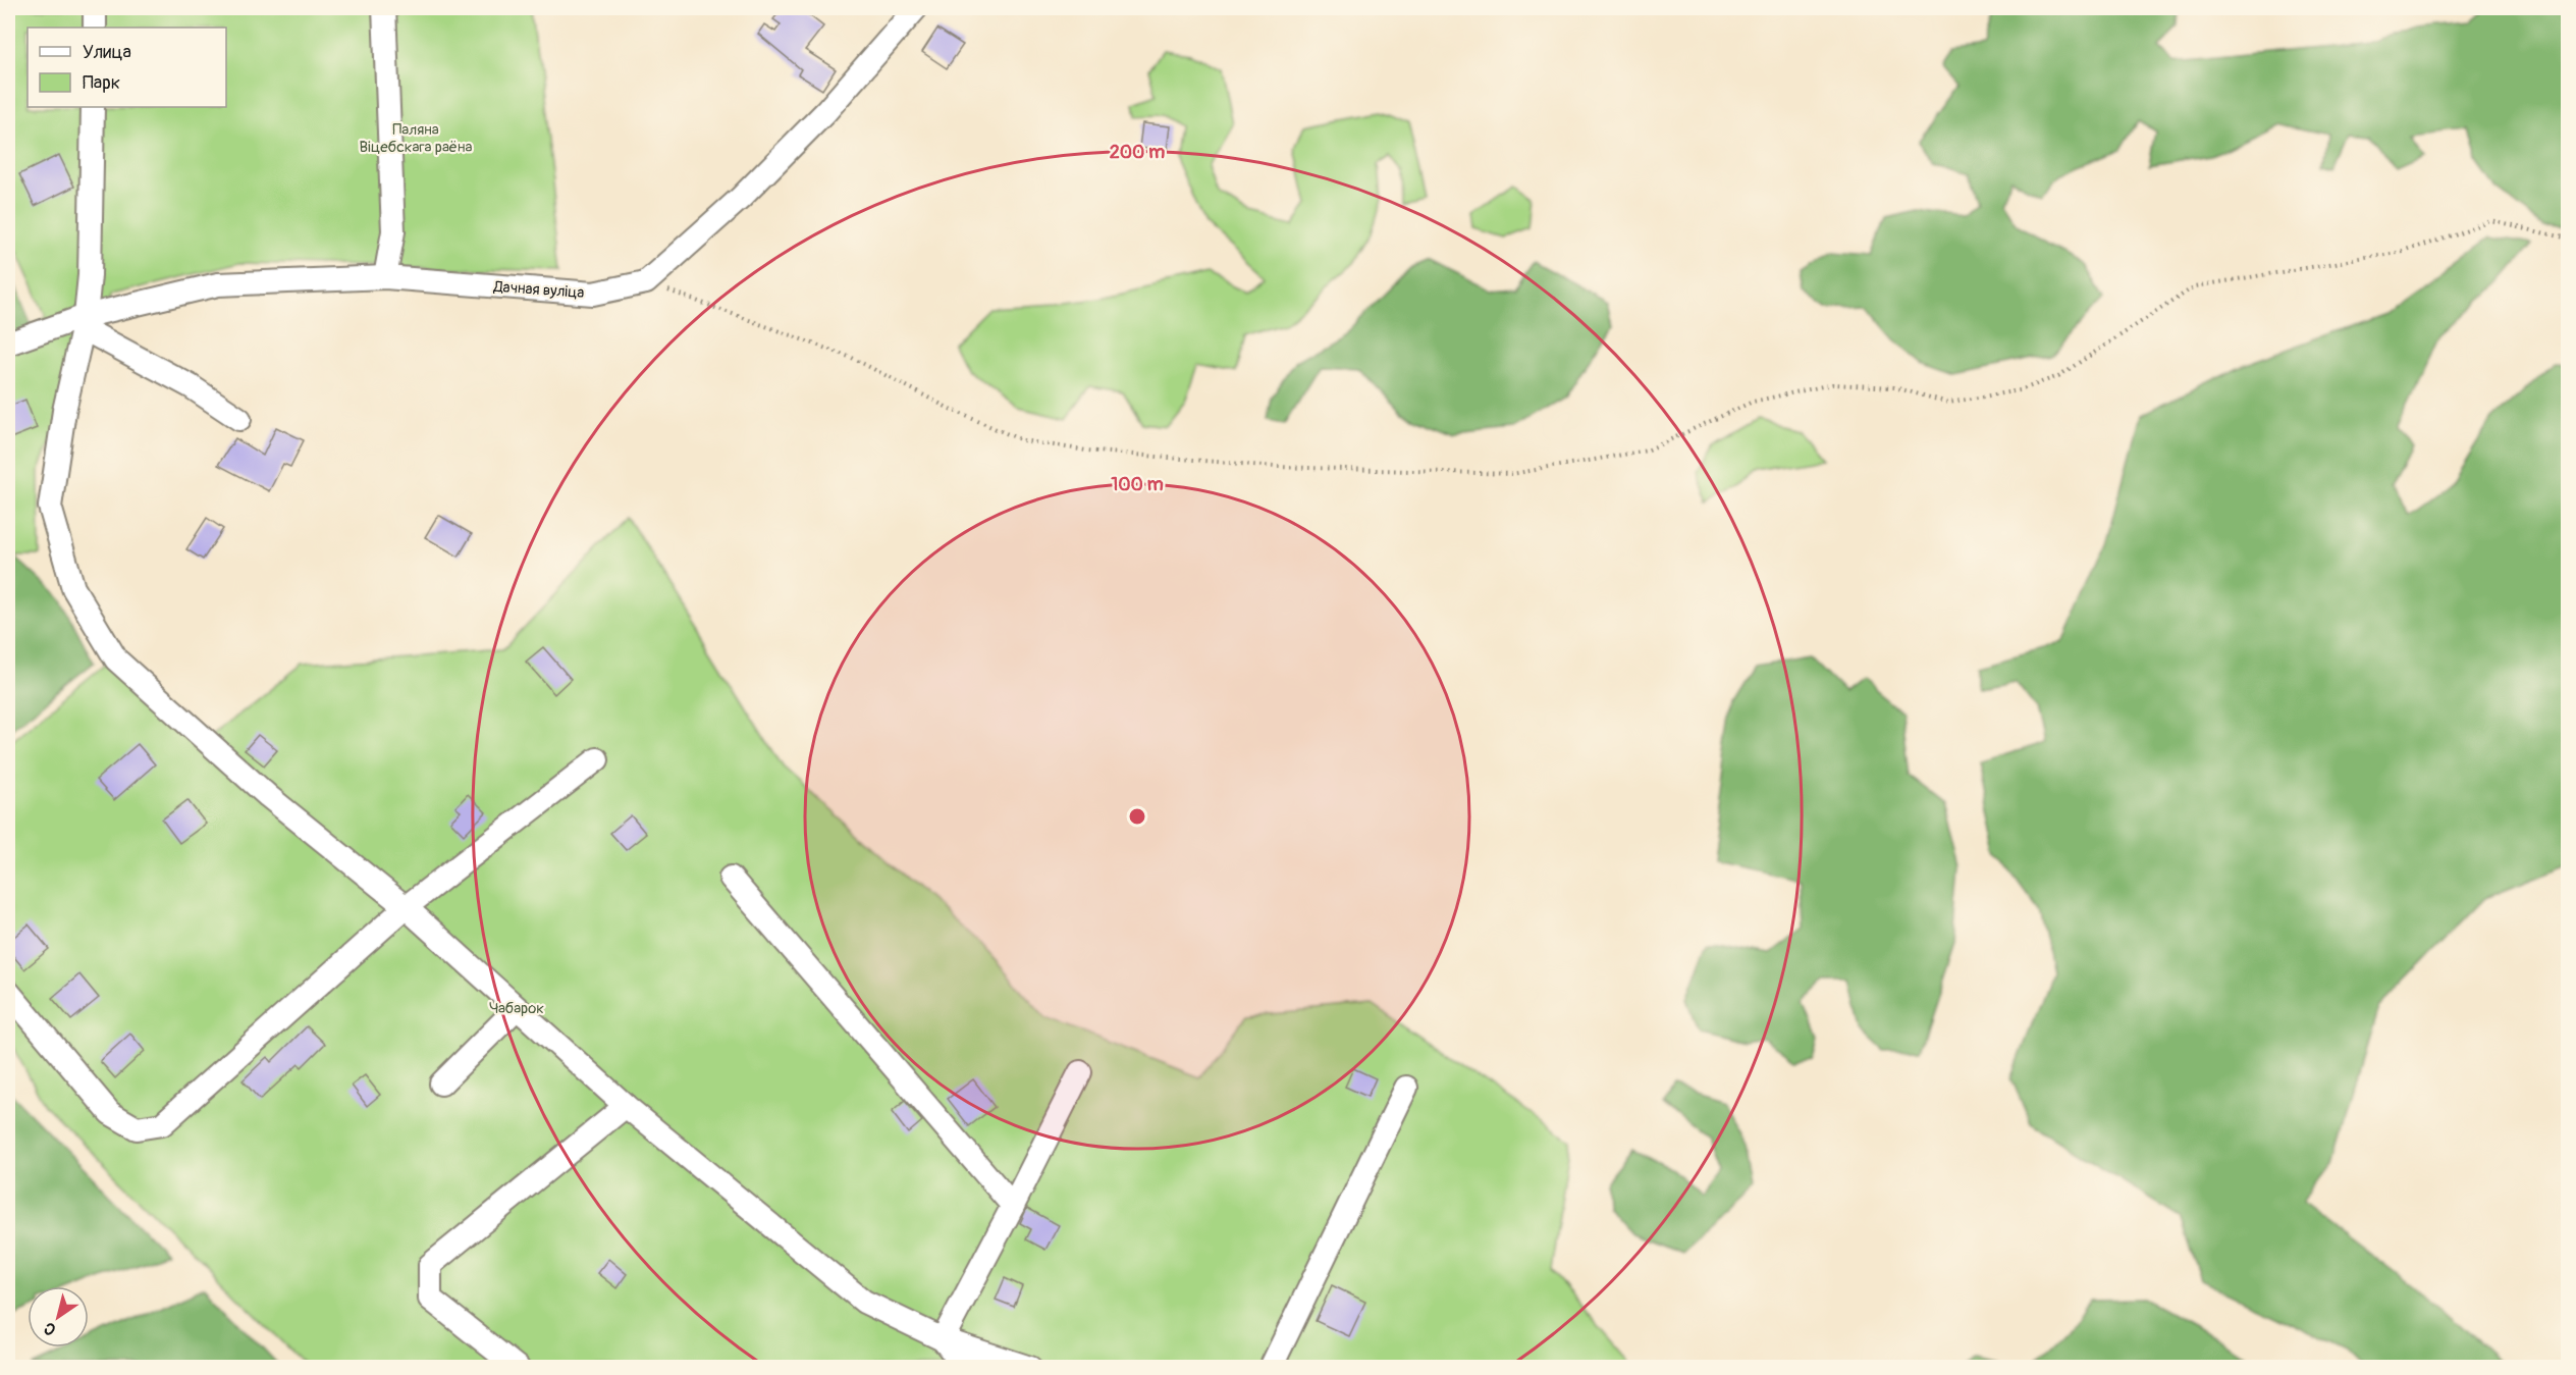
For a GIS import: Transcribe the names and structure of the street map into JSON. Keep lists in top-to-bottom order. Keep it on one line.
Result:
{"streets":{"street":["Дачная вуліца"]},"parks":["Паляна Віцебскага раёна","Чабарок"],"legend":["Улица","Парк"],"north":"bottom left","rings":["200 m","100 m"]}
